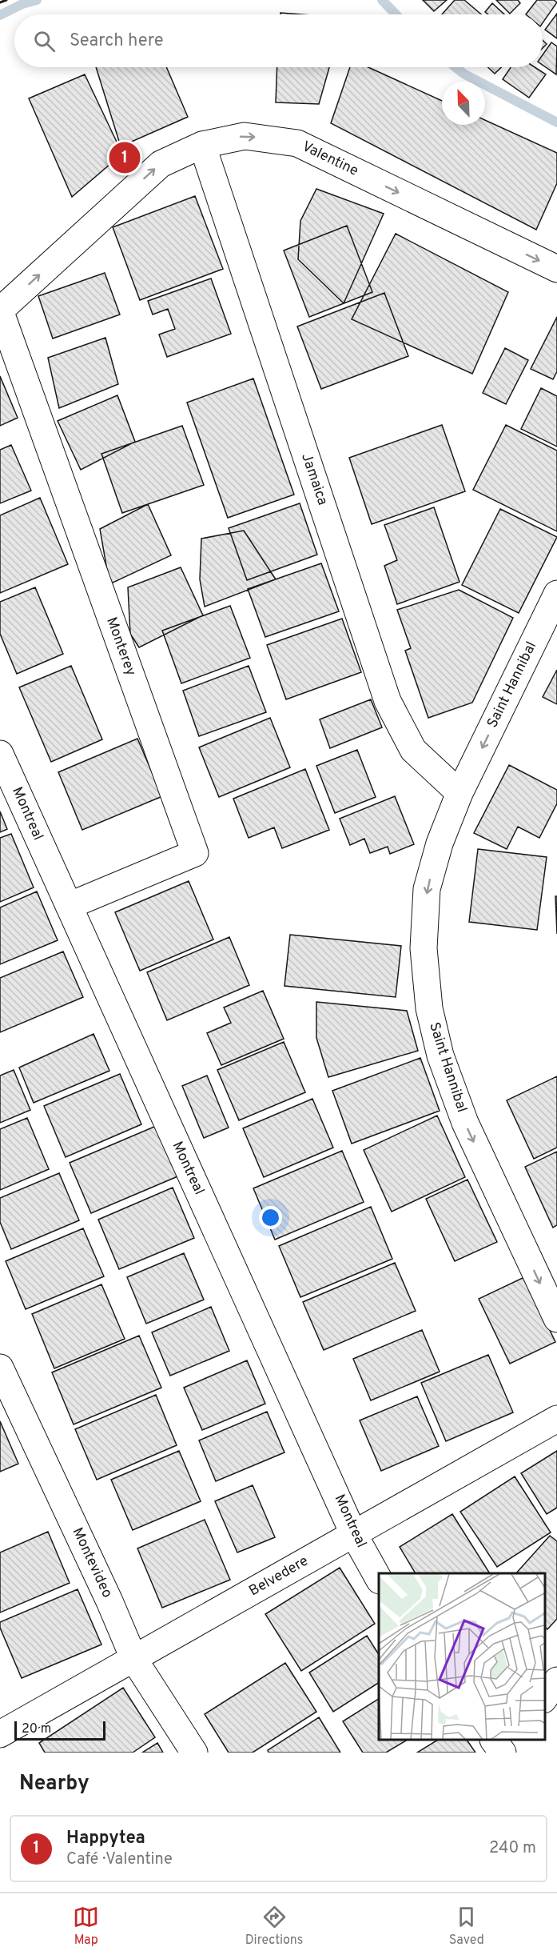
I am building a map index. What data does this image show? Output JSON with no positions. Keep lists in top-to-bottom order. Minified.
{"streets":{"street":["Valentine","Jamaica","Monterey","Saint Hannibal","Montreal","Montevideo","Belvedere"]},"crossings":[["Valentine","Jamaica"],["Valentine","Monterey"],["Jamaica","Saint Hannibal"],["Monterey","Montreal"],["Montreal","Belvedere"],["Montevideo","Belvedere"]],"one_way":["Valentine","Saint Hannibal"],"scale_bar":"20 m","north":"top left","page":{"search":"Search here","pins":"1","scale":"20 m","heading":"Nearby","list":[{"mark":"1","name":"Happytea","note":"Café · Valentine","value":"240 m"}],"nav":["Map","Directions","Saved"]}}
